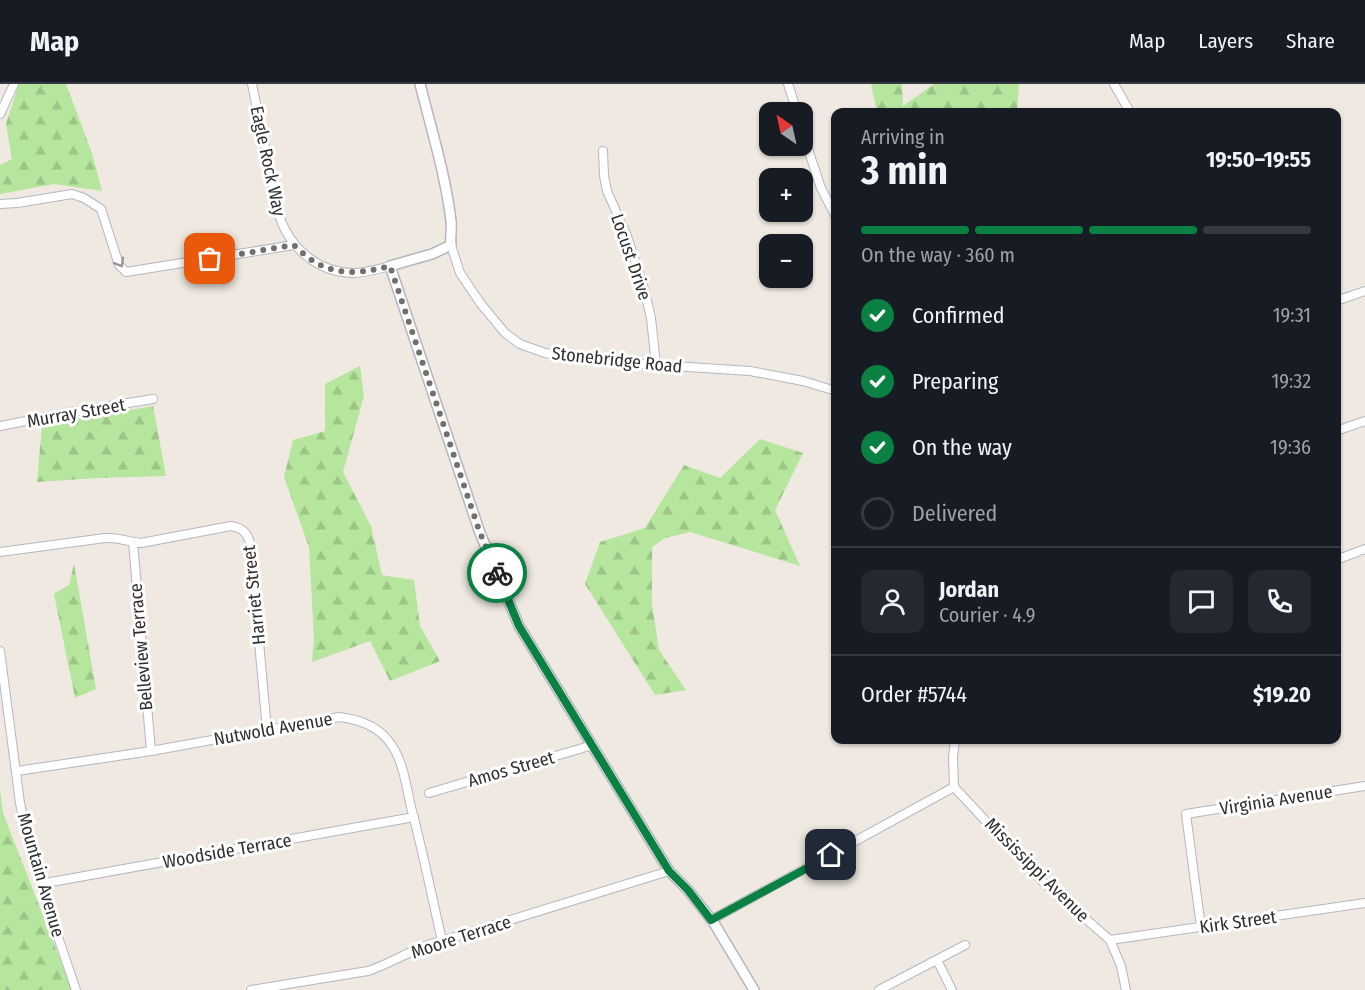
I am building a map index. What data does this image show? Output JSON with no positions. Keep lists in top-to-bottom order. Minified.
{"streets":{"street":["Eagle Rock Way","Locust Drive","Stonebridge Road","Murray Street","Harriet Street","Belleview Terrace","Nutwold Avenue","Amos Street","Virginia Avenue","Woodside Terrace","Mississippi Avenue","Mountain Avenue","Kirk Street","Moore Terrace"]},"crossings":[["Eagle Rock Way","Stonebridge Road"],["Locust Drive","Stonebridge Road"],["Harriet Street","Belleview Terrace"],["Harriet Street","Nutwold Avenue"],["Belleview Terrace","Nutwold Avenue"],["Nutwold Avenue","Woodside Terrace"],["Nutwold Avenue","Mountain Avenue"],["Nutwold Avenue","Moore Terrace"],["Virginia Avenue","Kirk Street"],["Woodside Terrace","Mountain Avenue"],["Mississippi Avenue","Kirk Street"]],"north":"top left","page":{"header":"Map","nav":["Map","Layers","Share"],"map_buttons":["+","−"],"heading":["3 min","Arriving in","19:50–19:55"],"panel":["Jordan","Courier · 4.9","Order #5744","$19.20"],"bar":"On the way · 360 m","list":[["Confirmed","19:31"],["Preparing","19:32"],["On the way","19:36"],"Delivered"]}}
